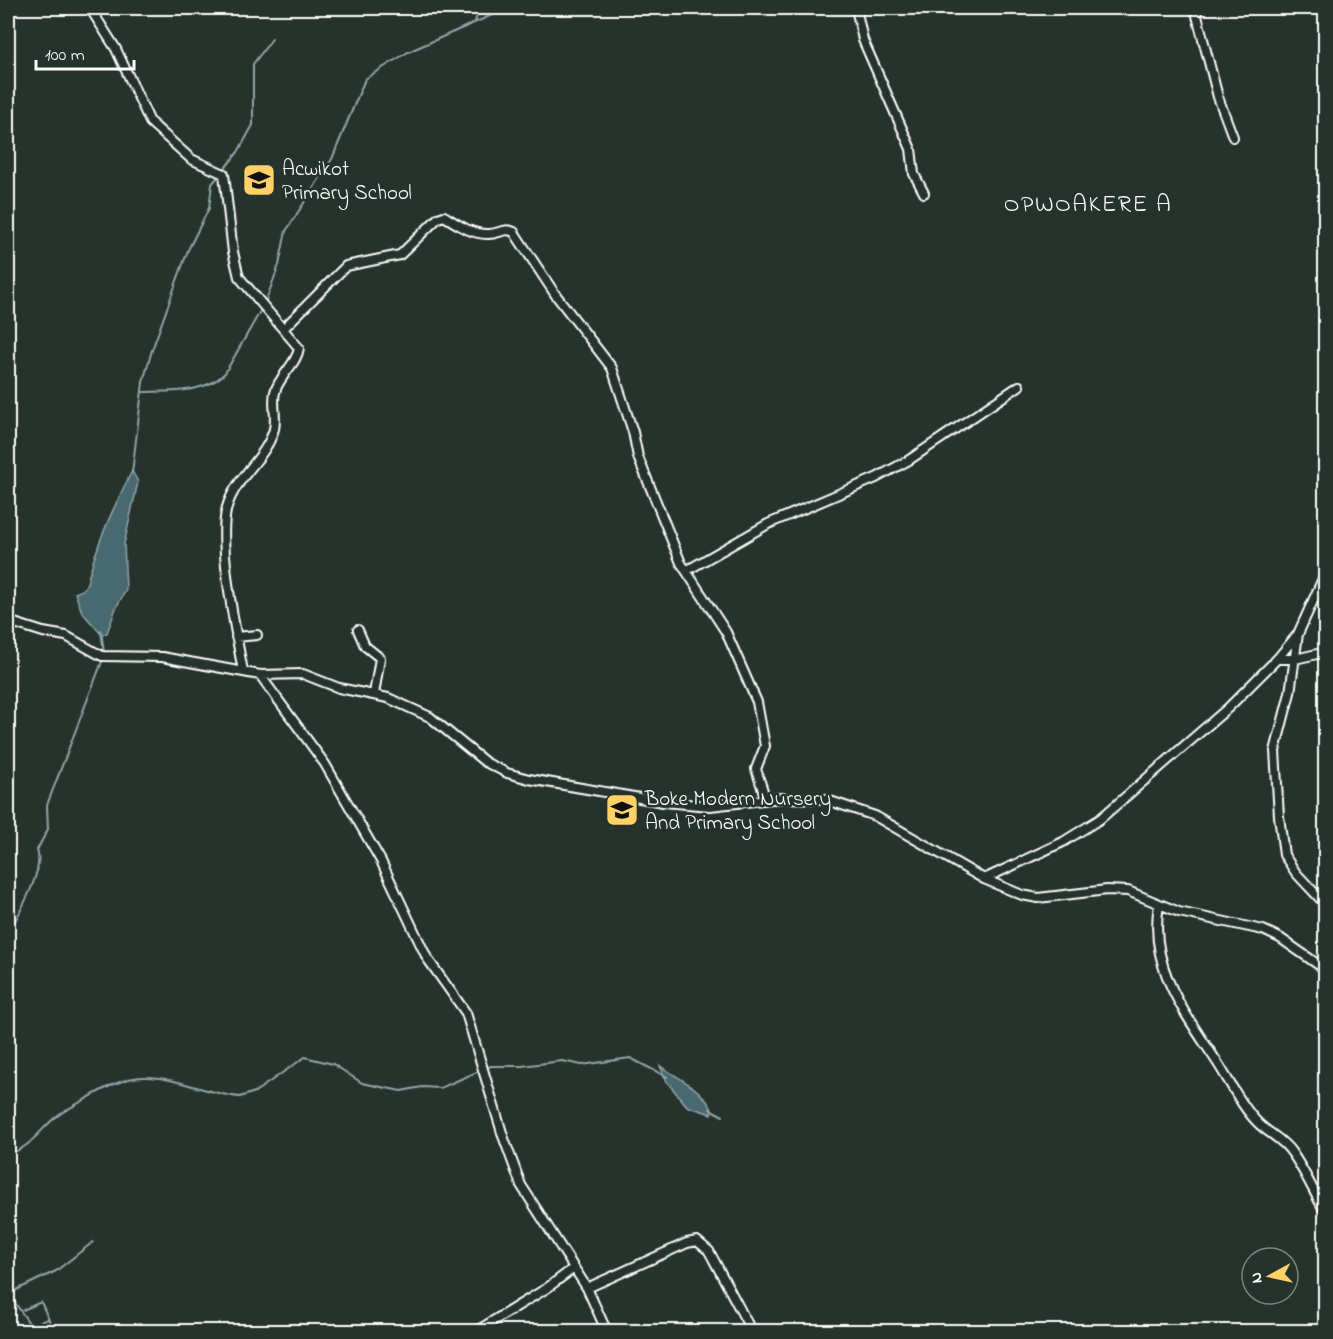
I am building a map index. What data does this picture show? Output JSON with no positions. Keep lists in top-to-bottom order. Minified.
{"districts":["OPWOAKERE A"],"places":{"school or university":["Acwikot Primary School","Boke Modern Nursery And Primary School"]},"scale_bar":"100 m","north":"left"}
